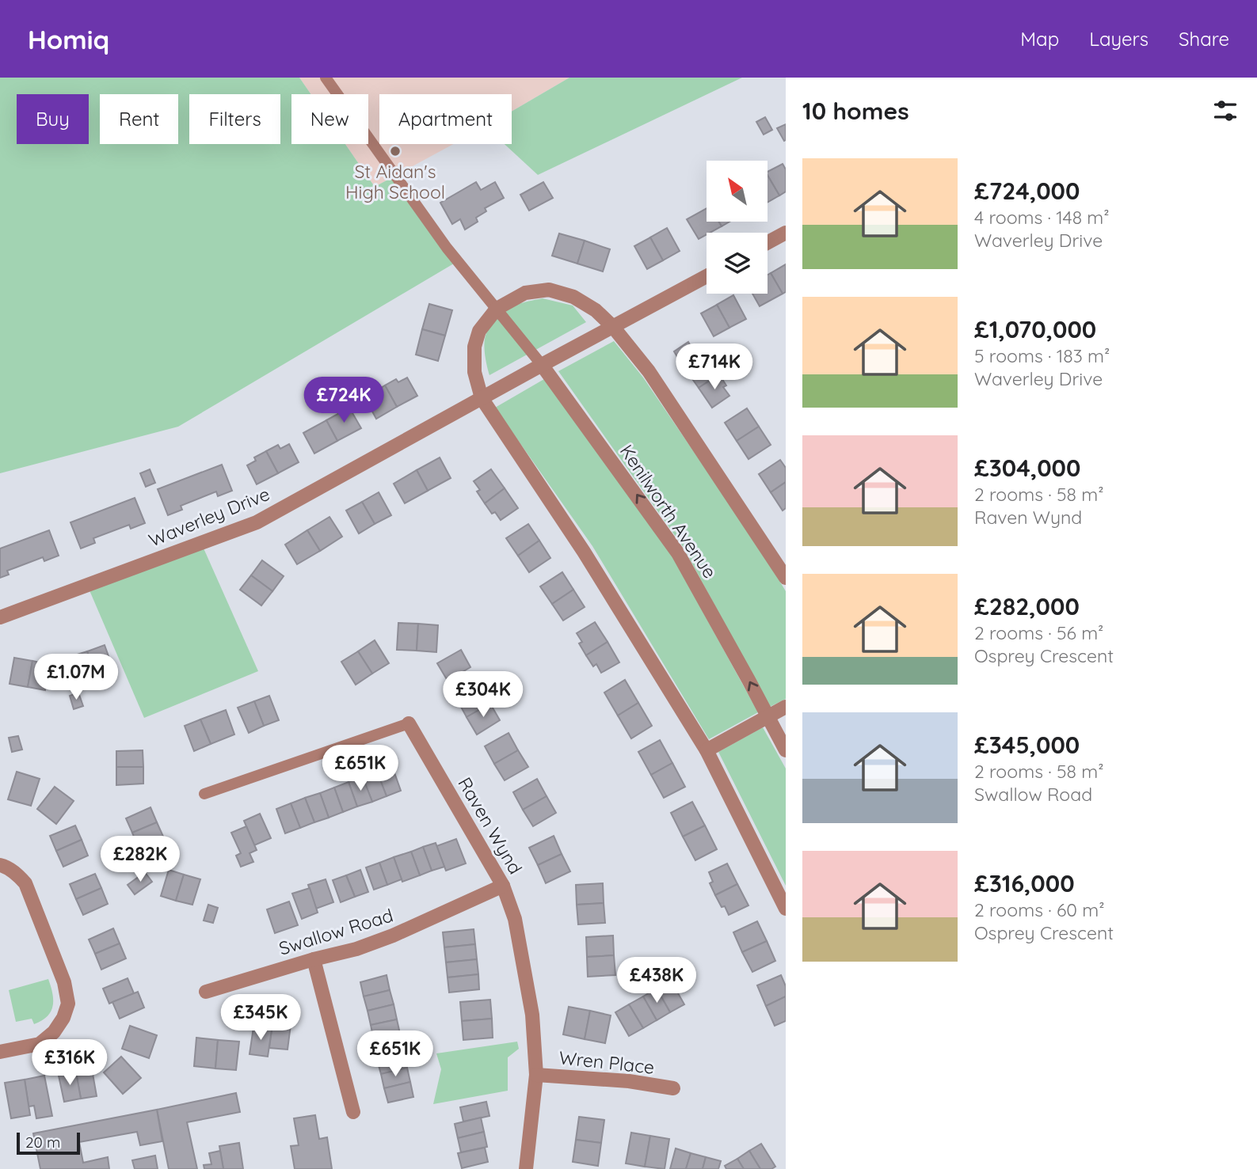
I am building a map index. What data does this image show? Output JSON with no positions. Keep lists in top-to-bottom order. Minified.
{"streets":{"street":["Kenilworth Avenue","Waverley Drive","Raven Wynd","Swallow Road","Wren Place"]},"crossings":[["Kenilworth Avenue","Waverley Drive"],["Raven Wynd","Swallow Road"],["Raven Wynd","Wren Place"]],"places":["St Aidan's High School"],"scale_bar":"20 m","north":"top left","page":{"header":"Homiq","nav":["Map","Layers","Share"],"heading":"10 homes","chip":["Buy","Rent","Filters","New","Apartment"],"list":[{"name":"£724,000","note":"4 rooms · 148 m² · Waverley Drive"},{"name":"£1,070,000","note":"5 rooms · 183 m² · Waverley Drive"},{"name":"£304,000","note":"2 rooms · 58 m² · Raven Wynd"},{"name":"£282,000","note":"2 rooms · 56 m² · Osprey Crescent"},{"name":"£345,000","note":"2 rooms · 58 m² · Swallow Road"},{"name":"£316,000","note":"2 rooms · 60 m² · Osprey Crescent"}],"price":["£714K","£724K","£1.07M","£304K","£651K","£282K","£438K","£345K","£651K","£316K"],"scale":"20 m"}}
